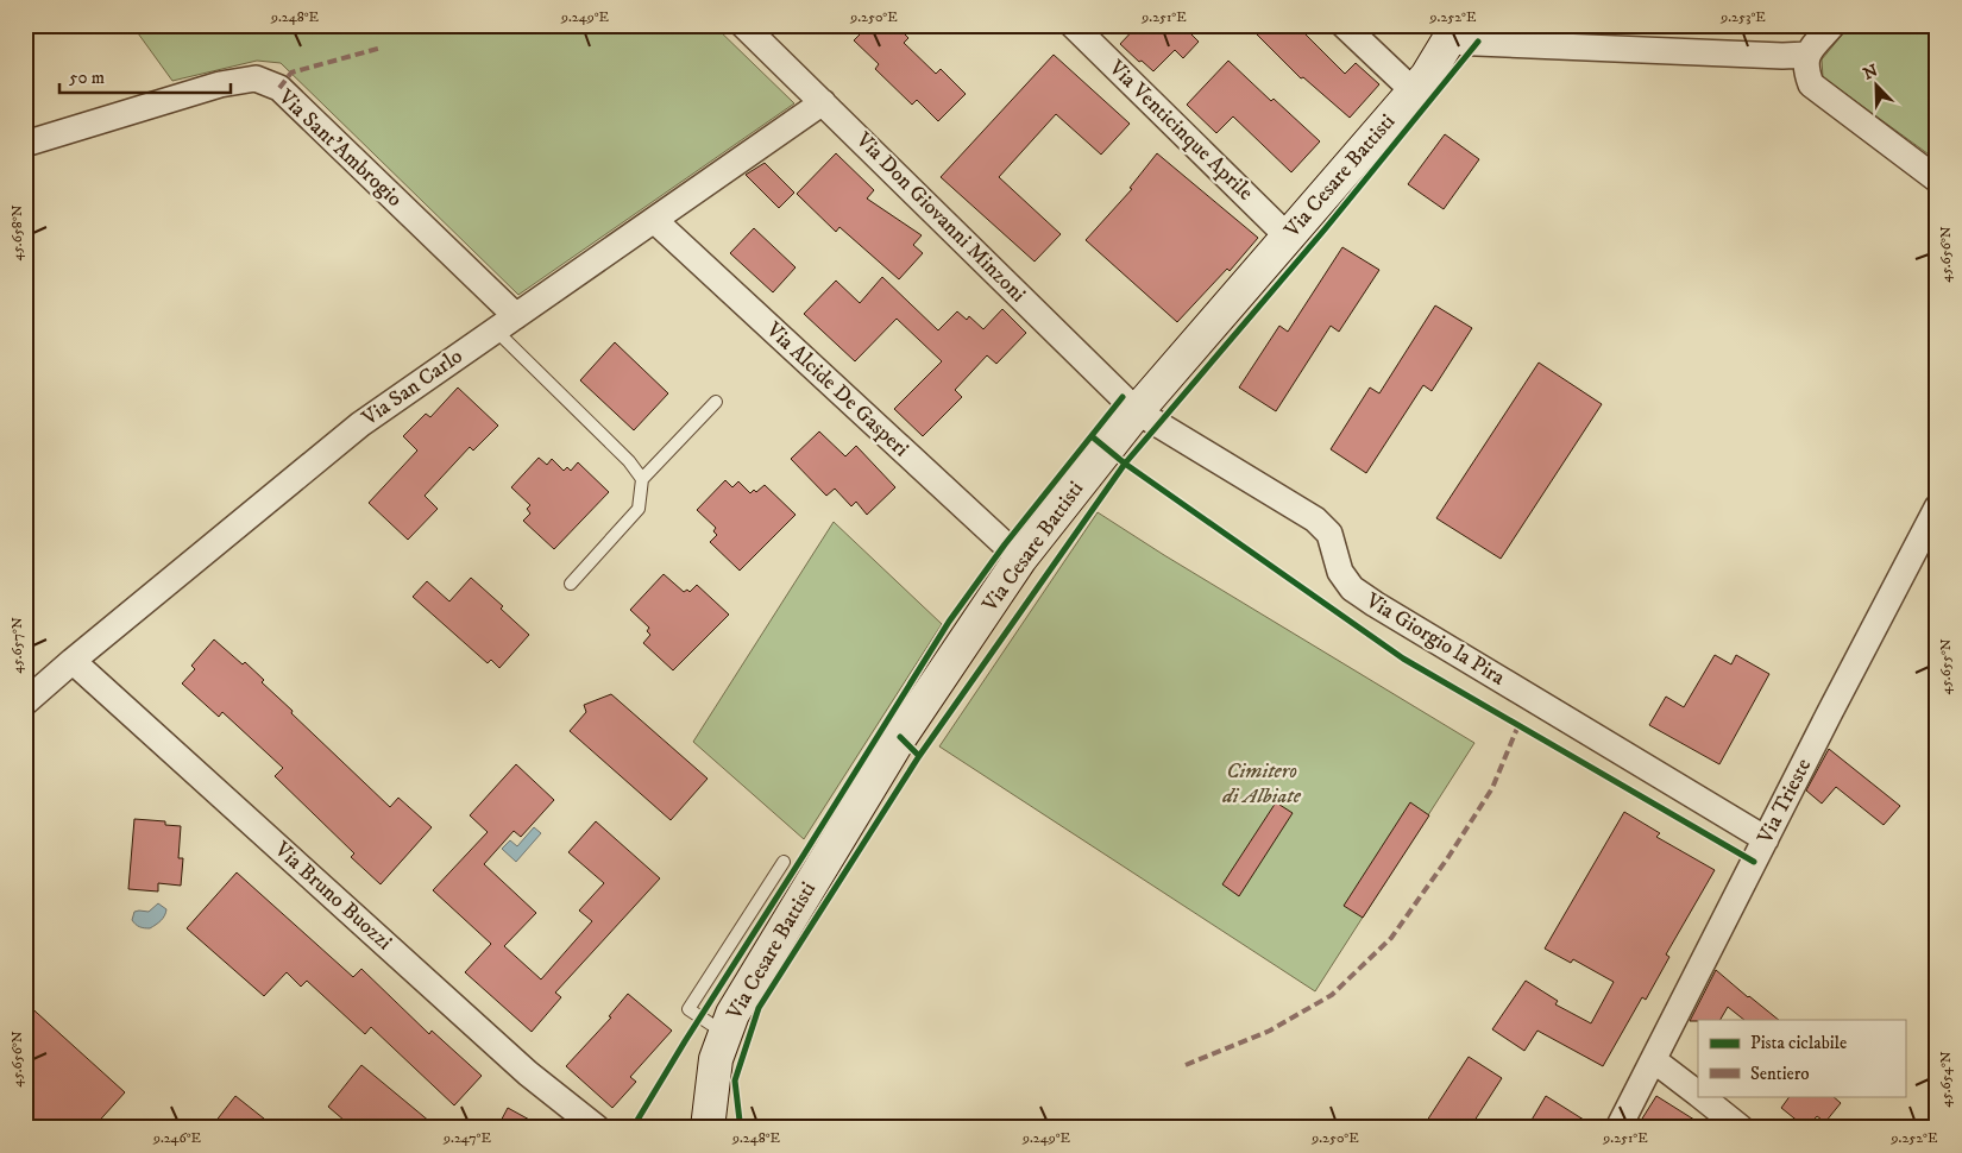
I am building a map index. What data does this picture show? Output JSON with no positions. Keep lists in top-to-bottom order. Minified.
{"streets":{"street":["Via Venticinque Aprile","Via Sant'Ambrogio","Via Cesare Battisti","Via Don Giovanni Minzoni","Via San Carlo","Via Alcide De Gasperi","Via Giorgio la Pira","Via Trieste","Via Bruno Buozzi"]},"crossings":[["Via Venticinque Aprile","Via Cesare Battisti"],["Via Sant'Ambrogio","Via San Carlo"],["Via Cesare Battisti","Via Don Giovanni Minzoni"],["Via Cesare Battisti","Via Alcide De Gasperi"],["Via Cesare Battisti","Via Giorgio la Pira"],["Via Don Giovanni Minzoni","Via San Carlo"],["Via Don Giovanni Minzoni","Via Giorgio la Pira"],["Via San Carlo","Via Alcide De Gasperi"],["Via San Carlo","Via Bruno Buozzi"],["Via Giorgio la Pira","Via Trieste"]],"parks":["Cimitero di Albiate"],"legend":["Pista ciclabile","Sentiero"],"scale_bar":"50 m","north":"top left","coordinates":["9.248°E","9.249°E","9.250°E","9.251°E","9.252°E","9.253°E","45.658°N","45.656°N","45.657°N","45.655°N","45.654°N","9.246°E","9.247°E"]}
